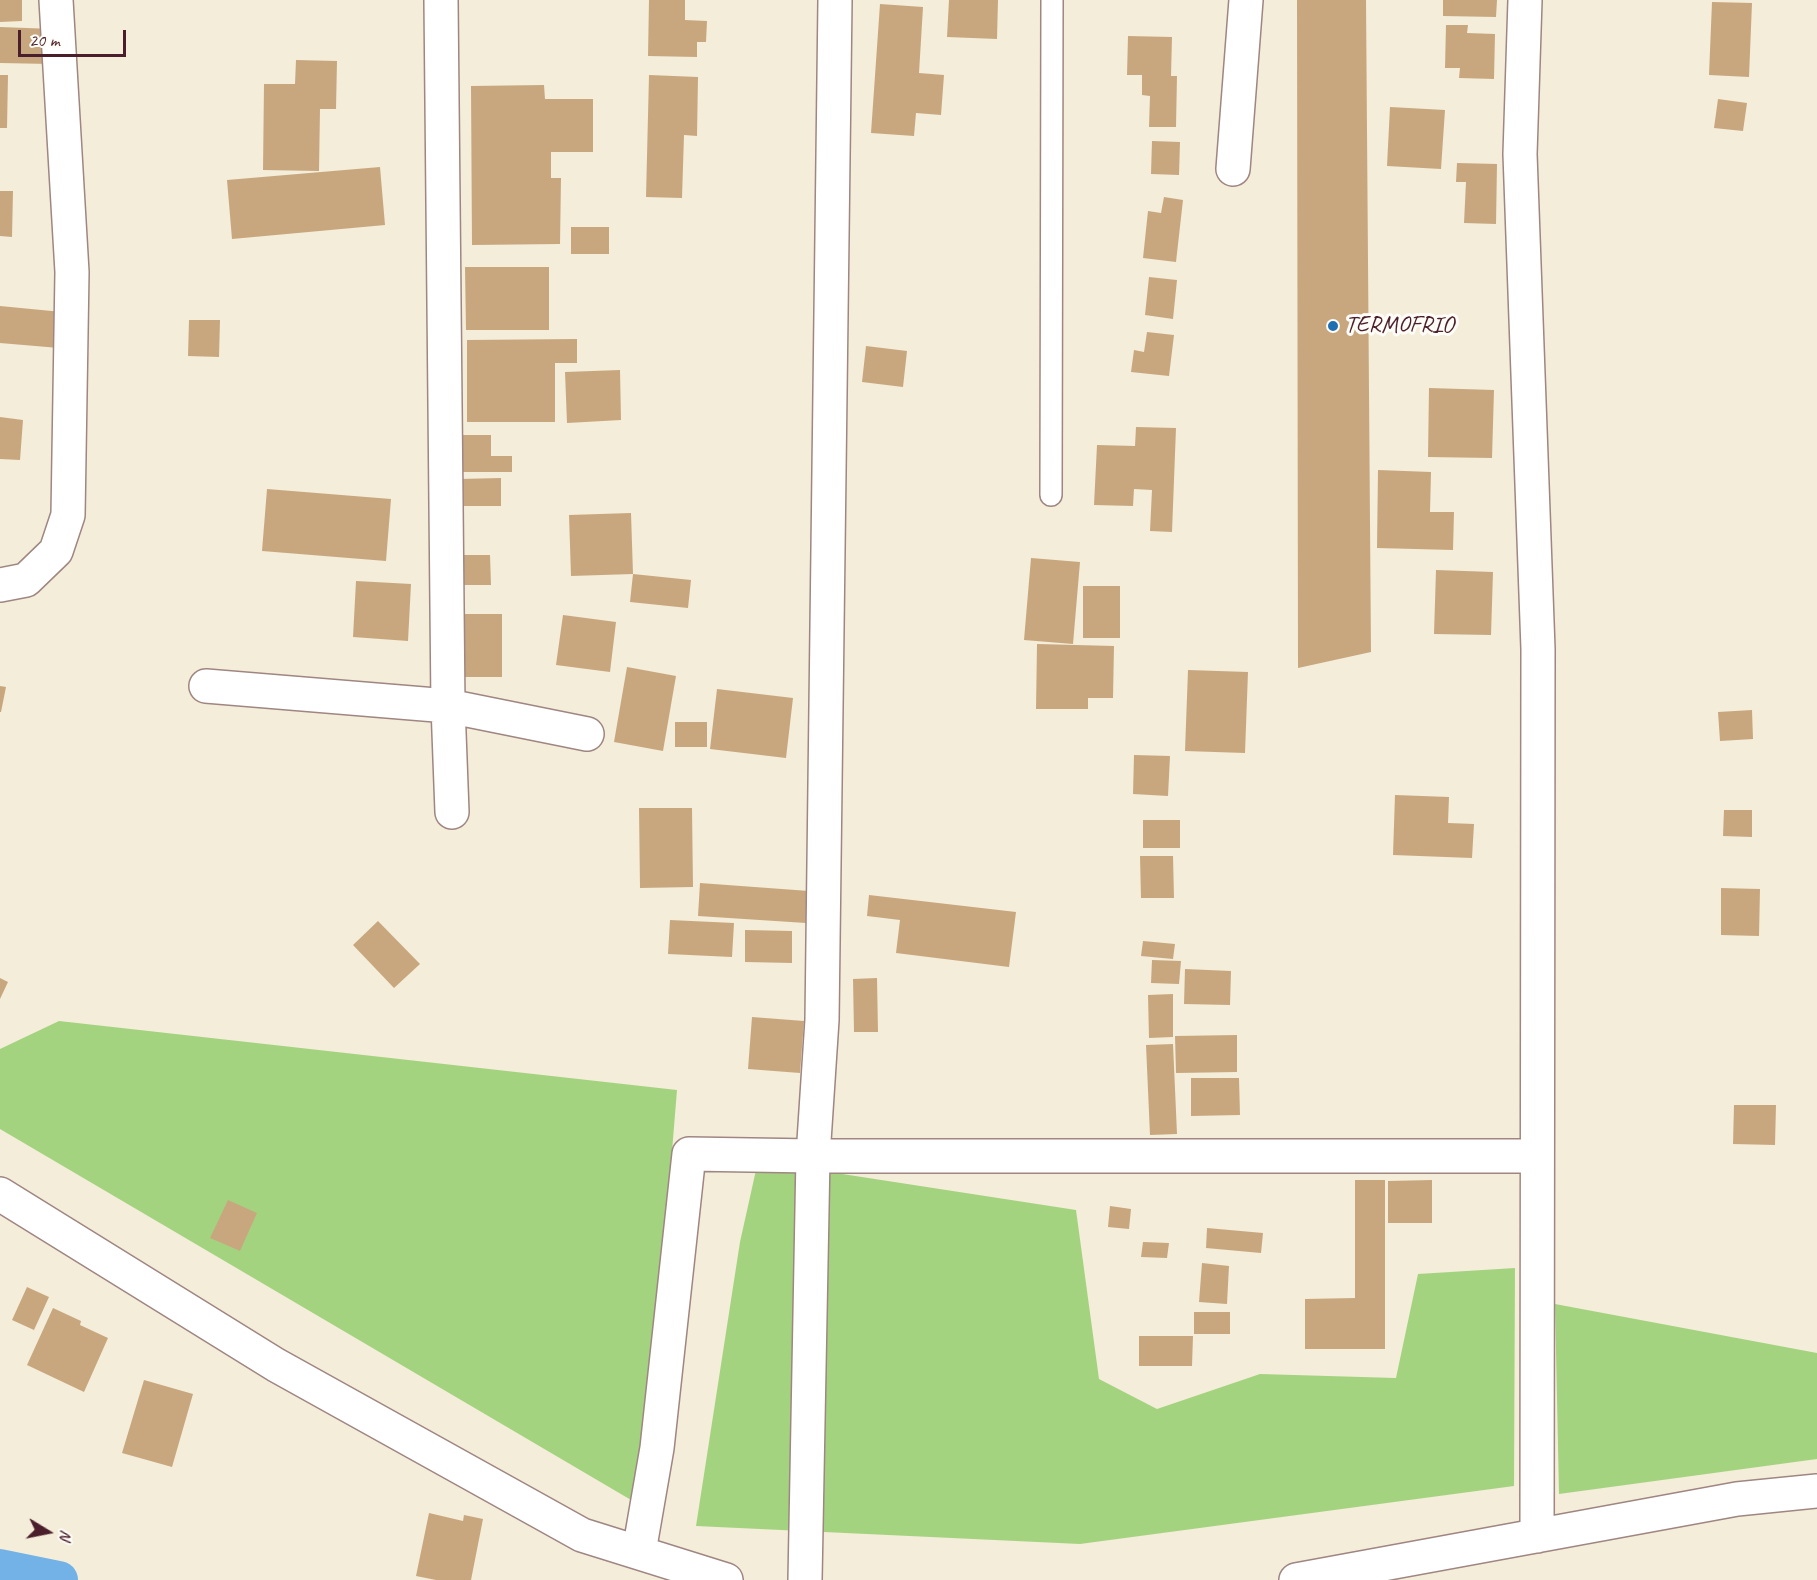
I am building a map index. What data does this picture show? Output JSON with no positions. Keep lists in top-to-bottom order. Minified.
{"places":["TERMOFRIO"],"scale_bar":"20 m","north":"right"}
